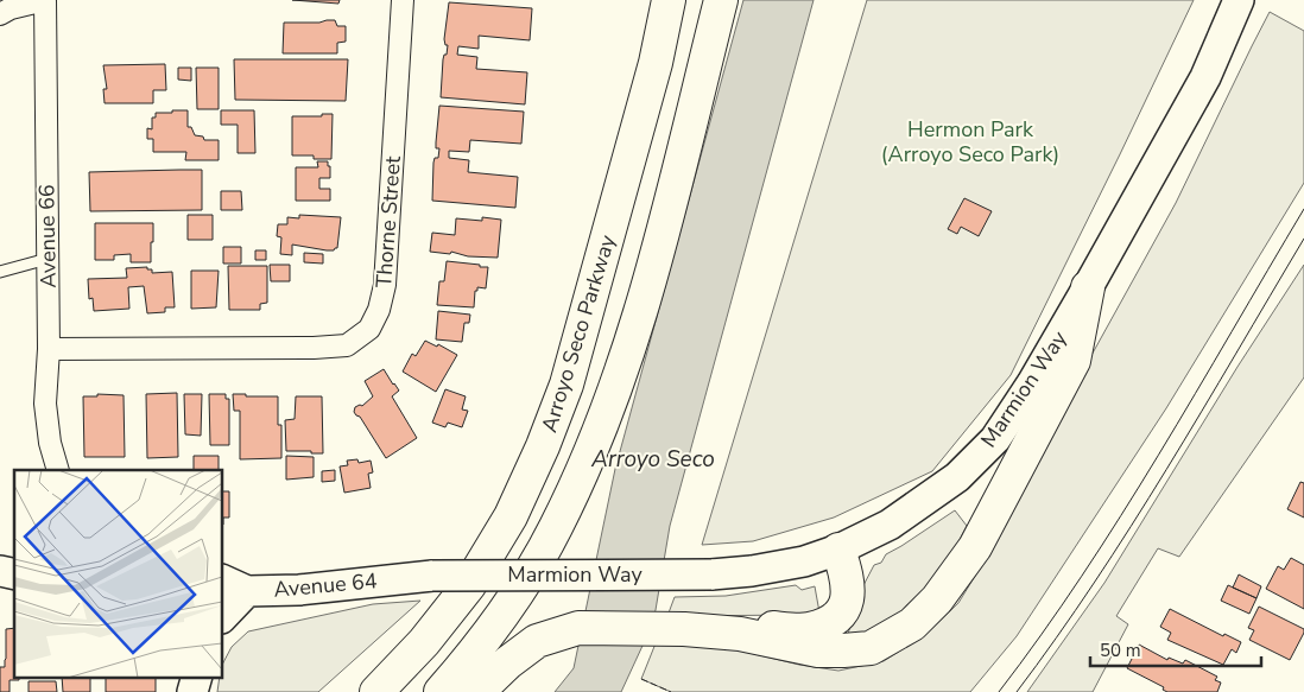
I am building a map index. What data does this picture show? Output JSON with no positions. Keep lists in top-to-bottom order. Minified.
{"streets":{"highway":["Arroyo Seco Parkway"],"street":["Thorne Street","Avenue 66","Marmion Way","Avenue 64"]},"crossings":[["Thorne Street","Avenue 66"],["Marmion Way","Avenue 64"]],"water":["Arroyo Seco"],"parks":["Hermon Park (Arroyo Seco Park)"],"scale_bar":"50 m"}
